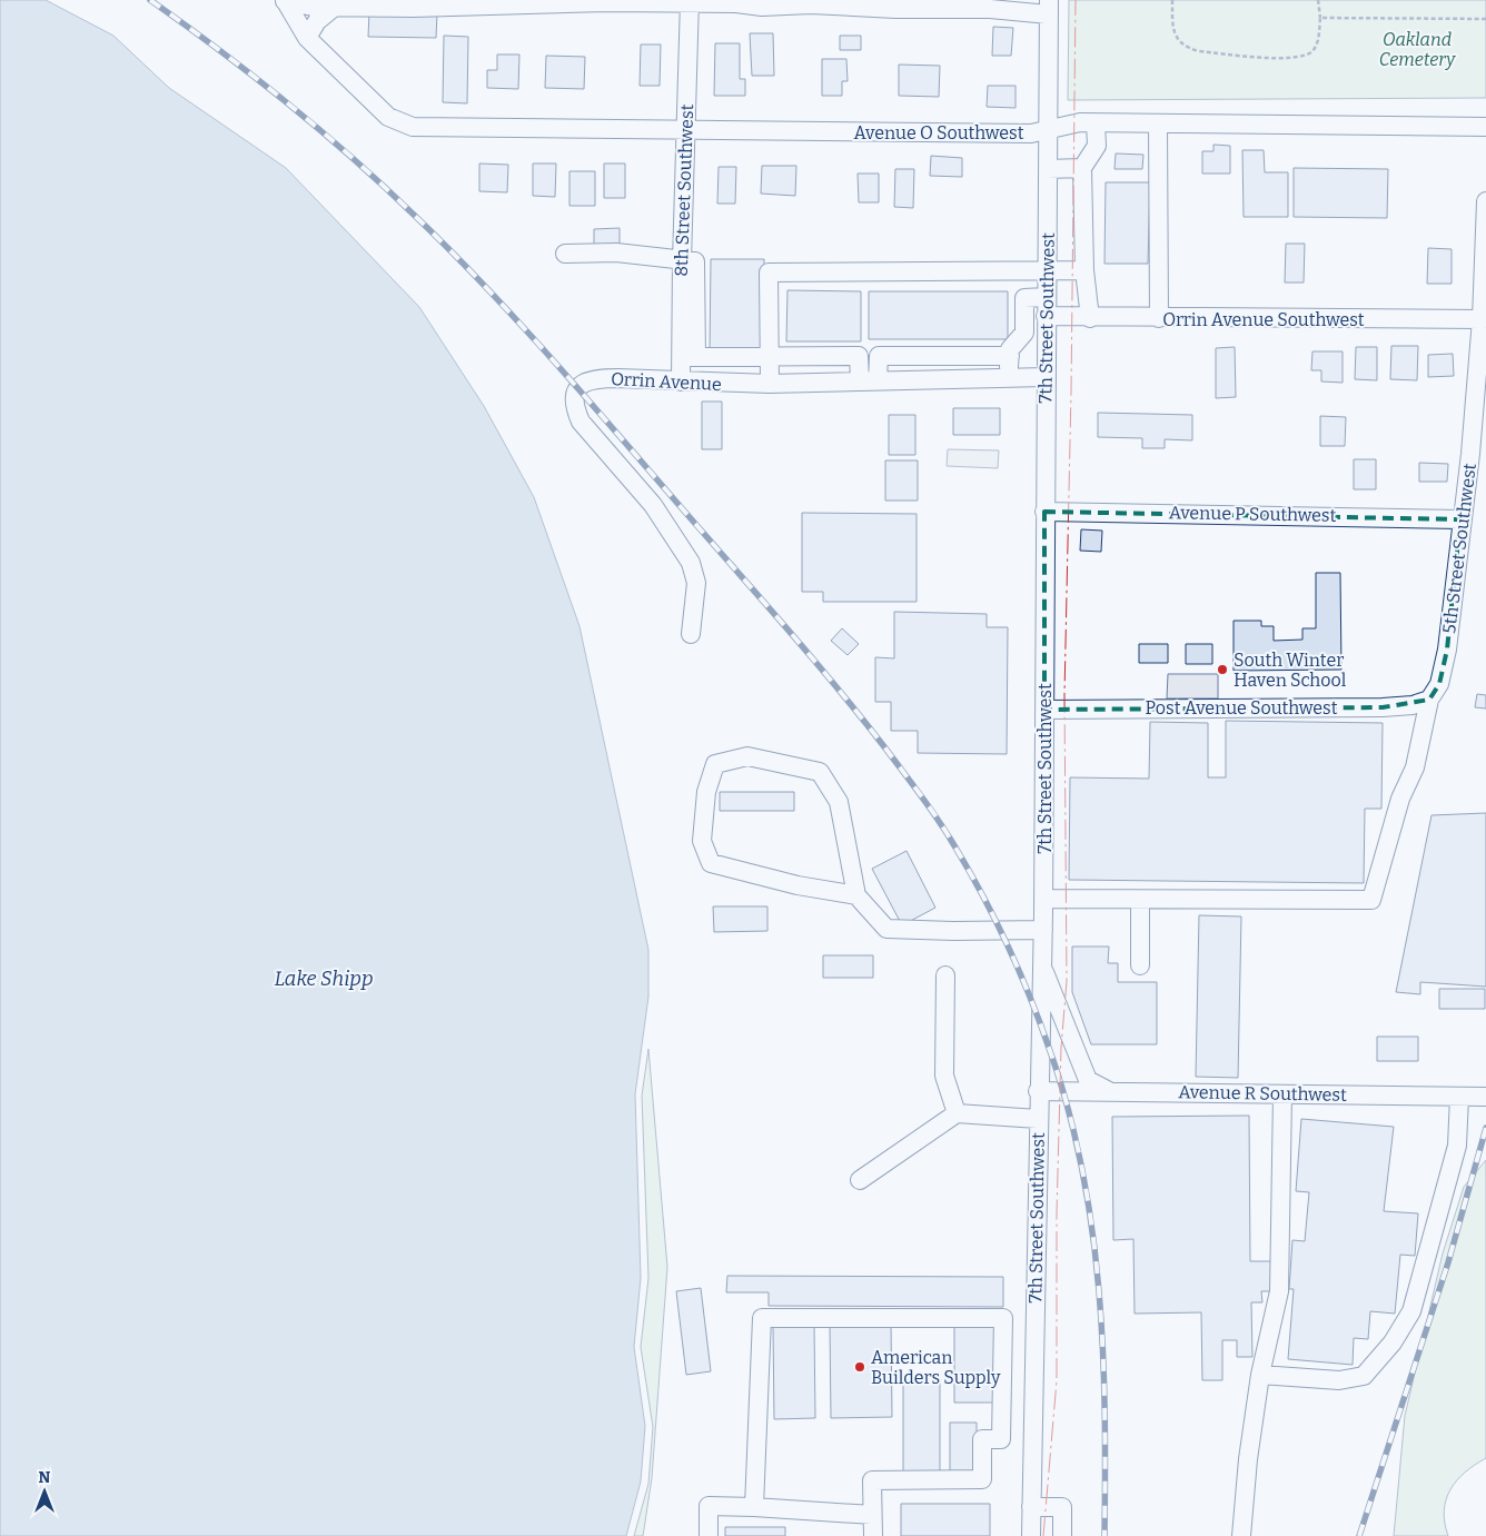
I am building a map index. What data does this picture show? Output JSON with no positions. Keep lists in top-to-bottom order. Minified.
{"streets":{"street":["Avenue O Southwest","8th Street Southwest","7th Street Southwest","Orrin Avenue Southwest","Orrin Avenue","Avenue P Southwest","5th Street Southwest","Post Avenue Southwest","Avenue R Southwest"]},"crossings":[["Avenue O Southwest","8th Street Southwest"],["Avenue O Southwest","7th Street Southwest"],["8th Street Southwest","Orrin Avenue"],["7th Street Southwest","Orrin Avenue Southwest"],["7th Street Southwest","Orrin Avenue"],["7th Street Southwest","Avenue P Southwest"],["7th Street Southwest","Post Avenue Southwest"],["7th Street Southwest","Avenue R Southwest"],["Orrin Avenue Southwest","5th Street Southwest"],["Avenue P Southwest","5th Street Southwest"],["5th Street Southwest","Post Avenue Southwest"]],"water":["Lake Shipp"],"parks":["Oakland Cemetery"],"places":["South Winter Haven School","American Builders Supply"],"north":"top"}
